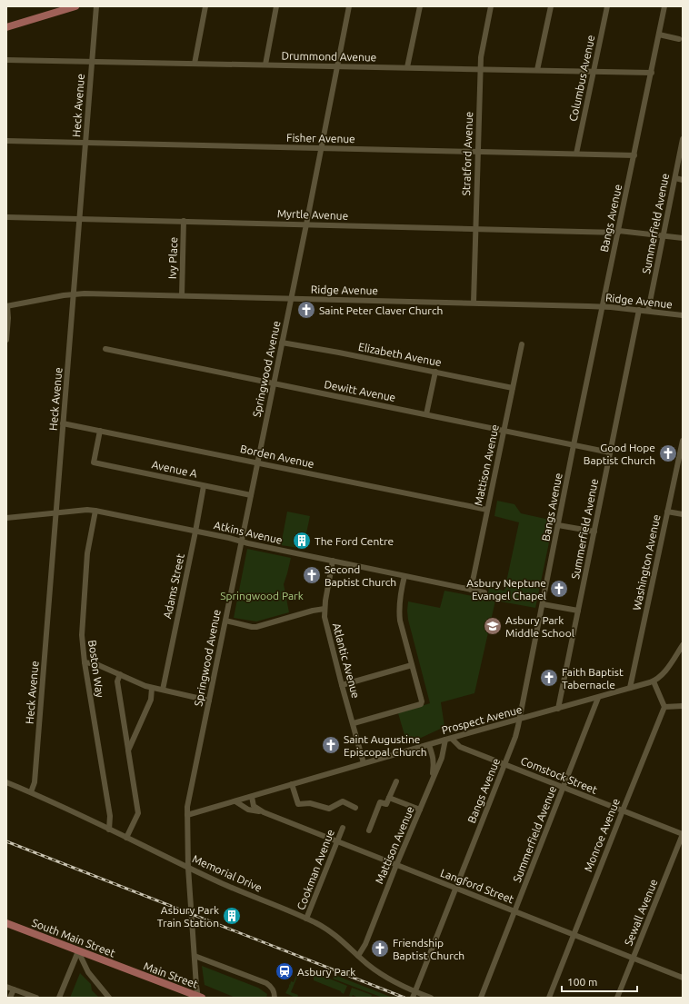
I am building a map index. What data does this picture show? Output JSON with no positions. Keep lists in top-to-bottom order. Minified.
{"streets":{"main road":["South Main Street","Main Street"],"street":["Drummond Avenue","Columbus Avenue","Heck Avenue","Fisher Avenue","Stratford Avenue","Myrtle Avenue","Bangs Avenue","Summerfield Avenue","Ivy Place","Ridge Avenue","Elizabeth Avenue","Springwood Avenue","Dewitt Avenue","Borden Avenue","Mattison Avenue","Avenue A","Atkins Avenue","Washington Avenue","Adams Street","Atlantic Avenue","Boston Way","Prospect Avenue","Comstock Street","Monroe Avenue","Cookman Avenue","Memorial Drive","Langford Street","Sewall Avenue"]},"crossings":[["Drummond Avenue","Columbus Avenue"],["Drummond Avenue","Heck Avenue"],["Drummond Avenue","Stratford Avenue"],["Drummond Avenue","Bangs Avenue"],["Drummond Avenue","Springwood Avenue"],["Columbus Avenue","Fisher Avenue"],["Heck Avenue","Fisher Avenue"],["Heck Avenue","Myrtle Avenue"],["Heck Avenue","Ridge Avenue"],["Heck Avenue","Borden Avenue"],["Heck Avenue","Atkins Avenue"],["Heck Avenue","Memorial Drive"],["Fisher Avenue","Stratford Avenue"],["Fisher Avenue","Bangs Avenue"],["Fisher Avenue","Springwood Avenue"],["Stratford Avenue","Myrtle Avenue"],["Stratford Avenue","Ridge Avenue"],["Myrtle Avenue","Bangs Avenue"],["Myrtle Avenue","Summerfield Avenue"],["Myrtle Avenue","Ivy Place"],["Myrtle Avenue","Springwood Avenue"],["Bangs Avenue","Ridge Avenue"],["Bangs Avenue","Dewitt Avenue"],["Bangs Avenue","Prospect Avenue"],["Bangs Avenue","Comstock Street"],["Bangs Avenue","Memorial Drive"],["Bangs Avenue","Langford Street"],["Summerfield Avenue","Ridge Avenue"],["Summerfield Avenue","Dewitt Avenue"],["Summerfield Avenue","Prospect Avenue"],["Summerfield Avenue","Comstock Street"],["Summerfield Avenue","Langford Street"],["Ivy Place","Ridge Avenue"],["Ridge Avenue","Springwood Avenue"],["Elizabeth Avenue","Springwood Avenue"],["Elizabeth Avenue","Mattison Avenue"],["Springwood Avenue","Dewitt Avenue"],["Springwood Avenue","Borden Avenue"],["Springwood Avenue","Avenue A"],["Springwood Avenue","Atkins Avenue"],["Springwood Avenue","Prospect Avenue"],["Springwood Avenue","Memorial Drive"],["Springwood Avenue","Main Street"],["Dewitt Avenue","Mattison Avenue"],["Borden Avenue","Mattison Avenue"],["Borden Avenue","Avenue A"],["Mattison Avenue","Atkins Avenue"],["Mattison Avenue","Prospect Avenue"],["Mattison Avenue","Comstock Street"],["Mattison Avenue","Memorial Drive"],["Mattison Avenue","Langford Street"],["Avenue A","Adams Street"],["Atkins Avenue","Adams Street"],["Atkins Avenue","Atlantic Avenue"],["Atkins Avenue","Boston Way"],["Washington Avenue","Prospect Avenue"],["Atlantic Avenue","Prospect Avenue"],["Boston Way","Memorial Drive"],["Prospect Avenue","Comstock Street"],["Prospect Avenue","Langford Street"],["Comstock Street","Monroe Avenue"],["Comstock Street","Sewall Avenue"],["Monroe Avenue","Langford Street"],["Cookman Avenue","Memorial Drive"],["Cookman Avenue","Langford Street"],["Langford Street","Sewall Avenue"],["South Main Street","Main Street"]],"parks":["Springwood Park"],"places":{"church":["Saint Peter Claver Church","Good Hope Baptist Church","Second Baptist Church","Asbury Neptune Evangel Chapel","Faith Baptist Tabernacle","Saint Augustine Episcopal Church","Friendship Baptist Church"],"building":["The Ford Centre","Asbury Park Train Station"],"school or university":["Asbury Park Middle School"],"station":["Asbury Park"]},"scale_bar":"100 m"}
